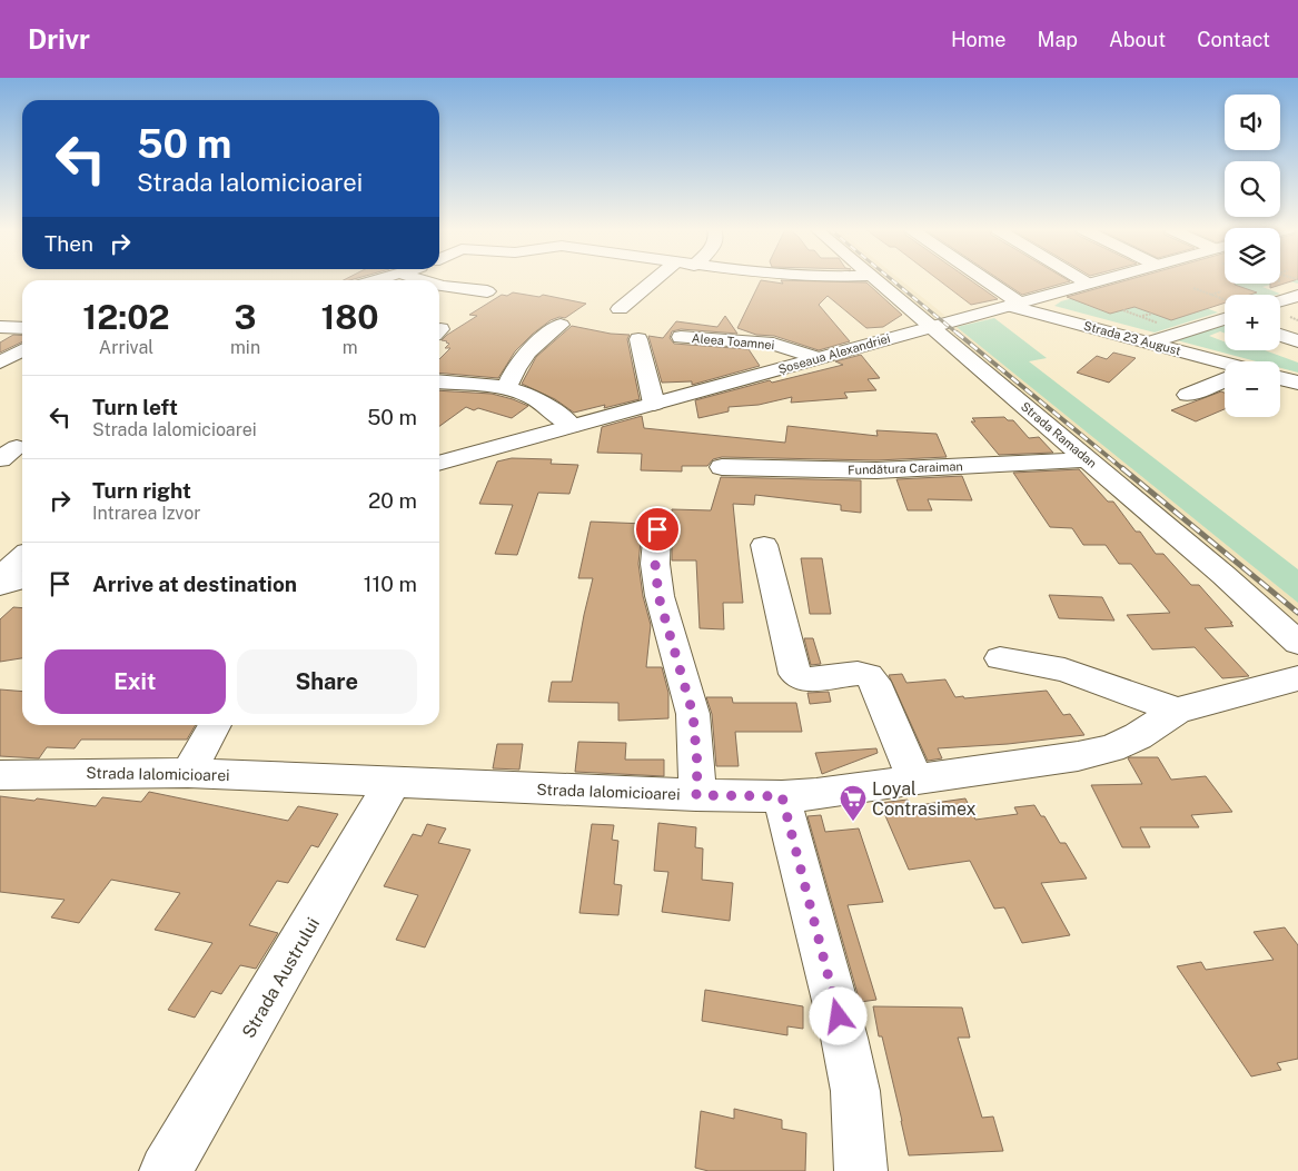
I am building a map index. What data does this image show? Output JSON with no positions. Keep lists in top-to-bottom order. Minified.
{"streets":{"street":["Strada 23 August","Aleea Toamnei","Șoseaua Alexandriei","Strada Ramadan","Fundătura Caraiman","Strada Ialomicioarei","Strada Austrului"]},"crossings":[["Strada 23 August","Șoseaua Alexandriei"],["Aleea Toamnei","Șoseaua Alexandriei"],["Șoseaua Alexandriei","Strada Ramadan"],["Strada Ramadan","Fundătura Caraiman"],["Strada Ialomicioarei","Strada Austrului"]],"places":{"supermarket":["Loyal Contrasimex"]},"page":{"header":"Drivr","nav":["Home","Map","About","Contact"],"map_buttons":["+","−"],"turn":["50 m","Strada Ialomicioarei"],"then":"Then","eta":["12:02","Arrival","3","min","180","m"],"list":[{"name":"Turn left","note":"Strada Ialomicioarei","value":"50 m"},{"name":"Turn right","note":"Intrarea Izvor","value":"20 m"},{"name":"Arrive at destination","value":"110 m"}],"buttons":["Exit","Share"]}}
